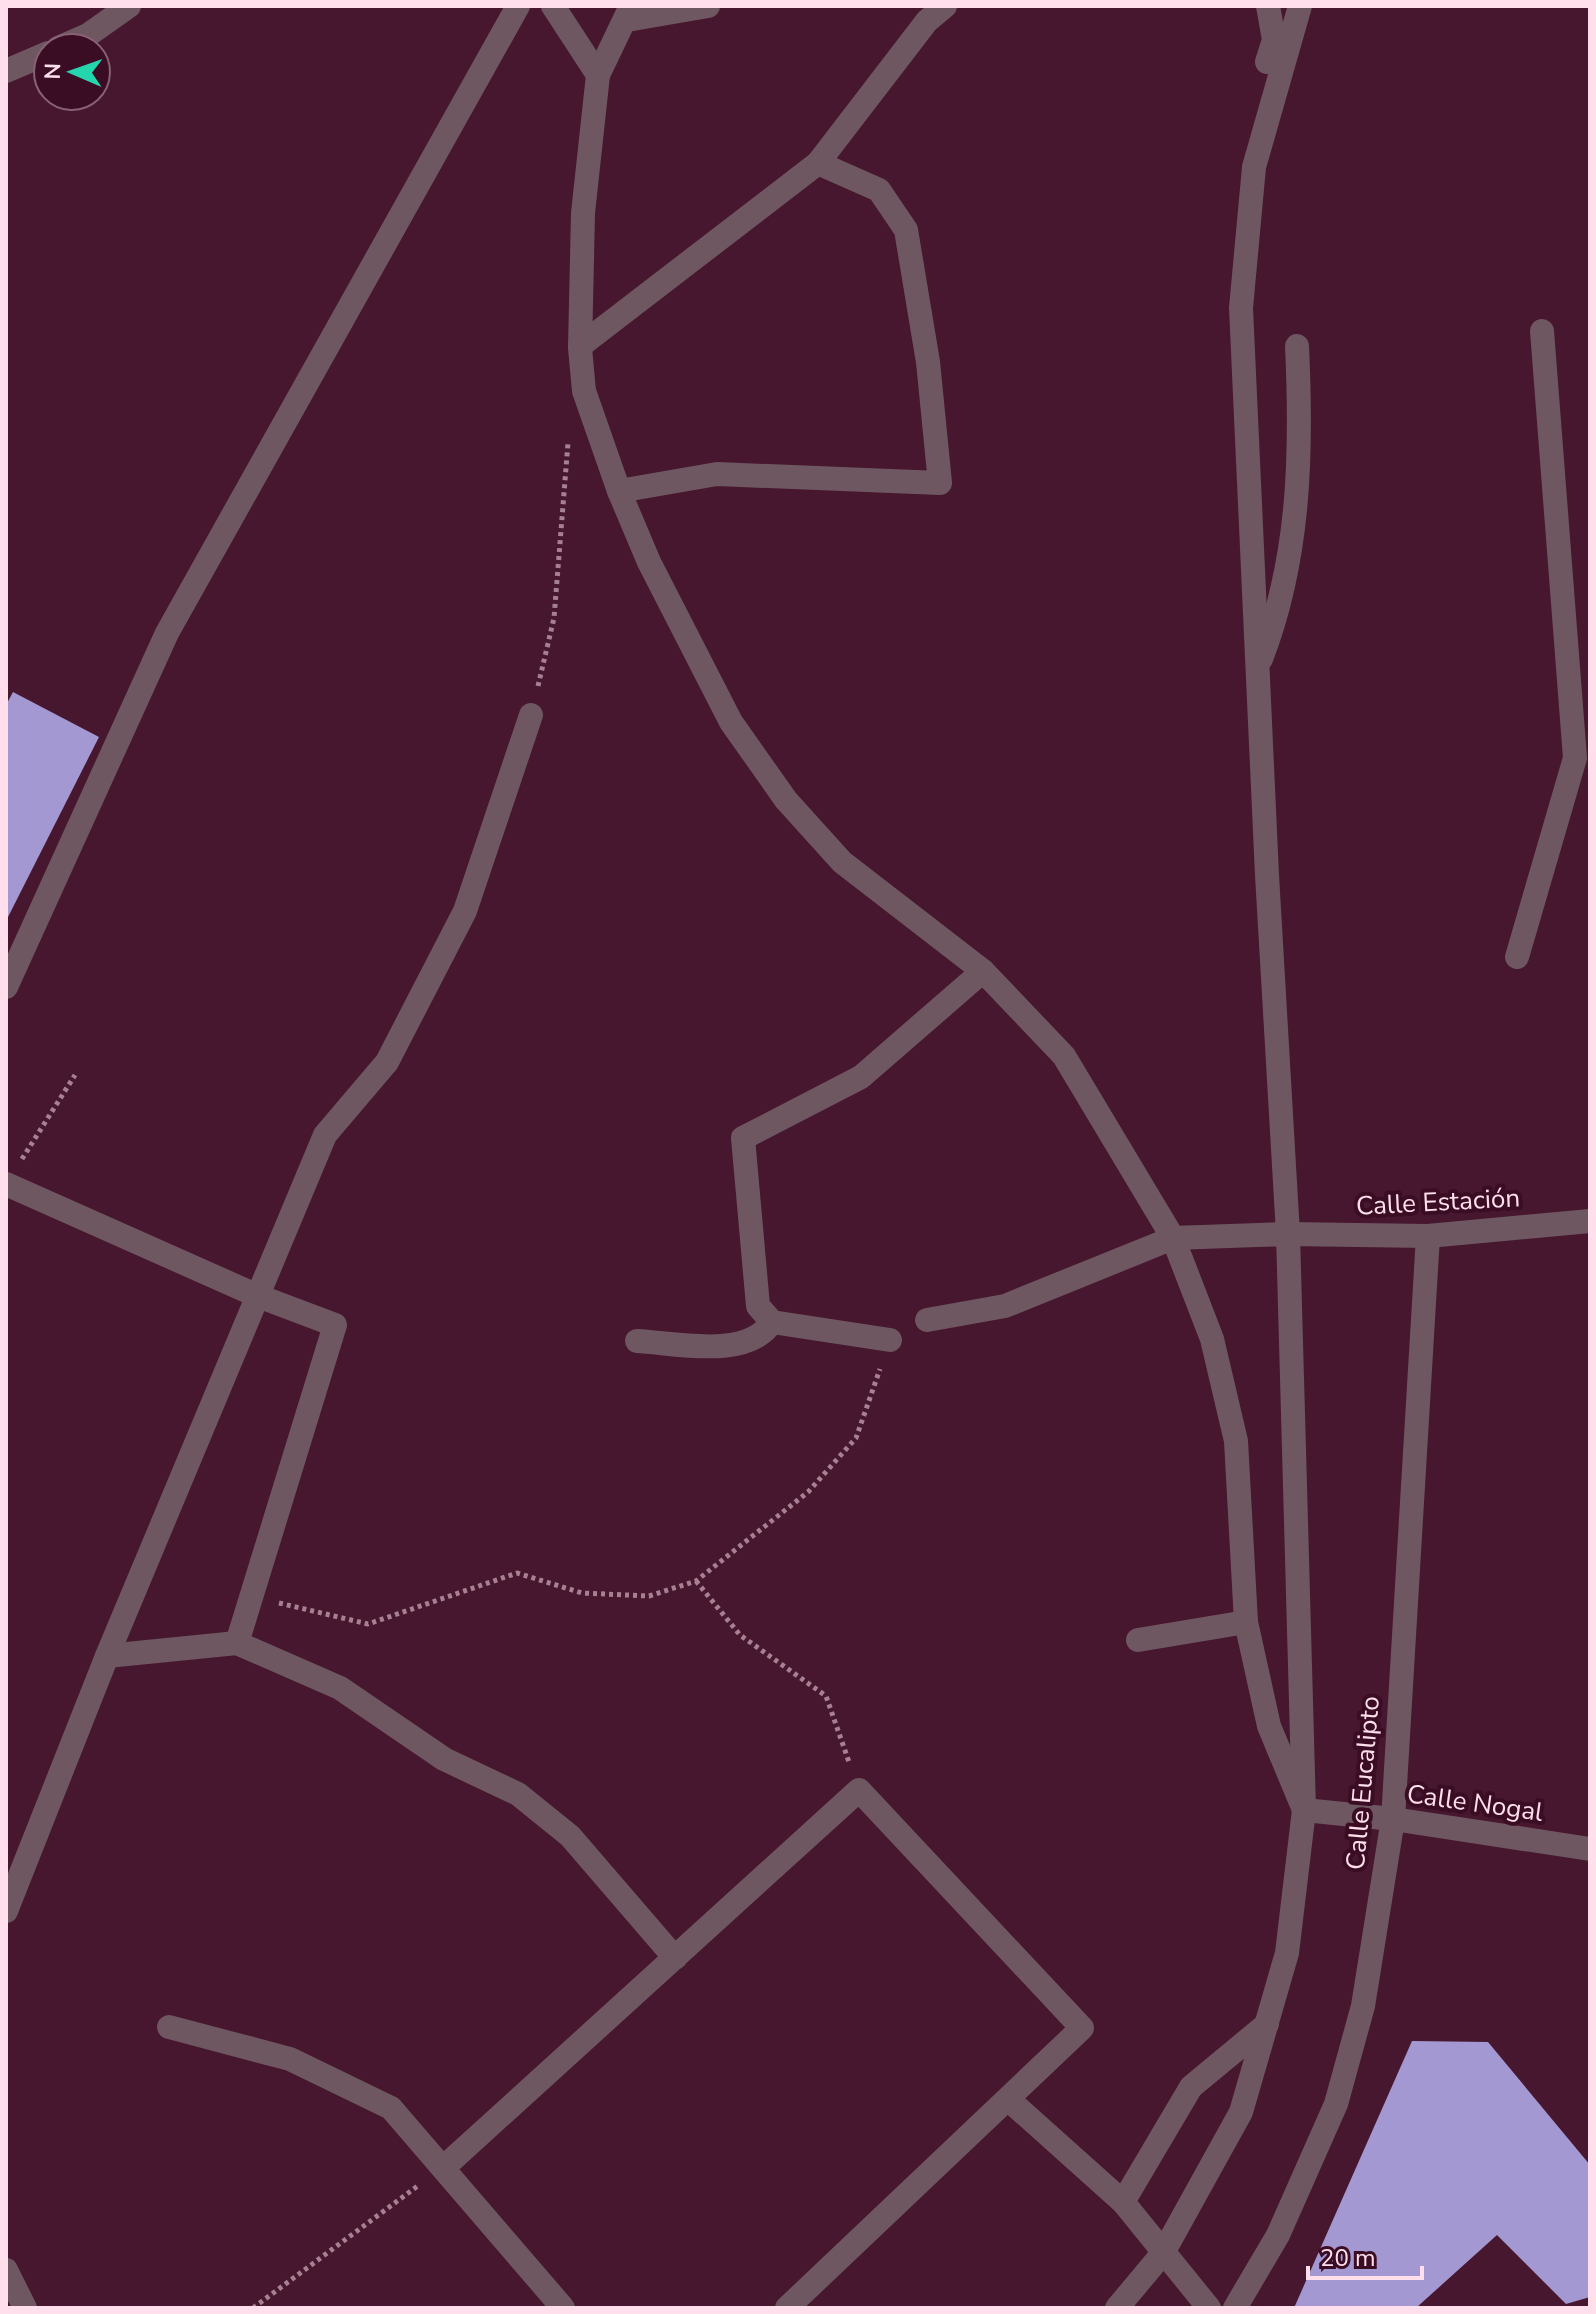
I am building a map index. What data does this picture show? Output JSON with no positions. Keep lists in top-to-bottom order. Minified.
{"streets":{"street":["Calle Estación","Calle Eucalipto","Calle Nogal"]},"crossings":[["Calle Estación","Calle Eucalipto"],["Calle Eucalipto","Calle Nogal"]],"scale_bar":"20 m","north":"left"}
